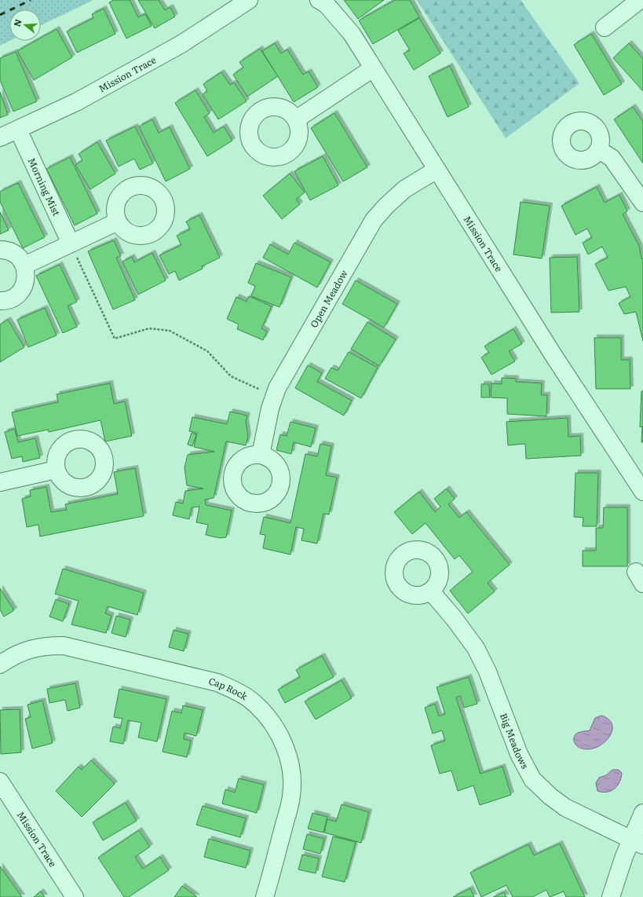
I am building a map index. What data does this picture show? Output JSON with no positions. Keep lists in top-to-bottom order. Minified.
{"streets":{"street":["Mission Trace","Morning Mist","Open Meadow","Cap Rock","Big Meadows"]},"crossings":[["Mission Trace","Morning Mist"],["Mission Trace","Open Meadow"]],"north":"left"}
